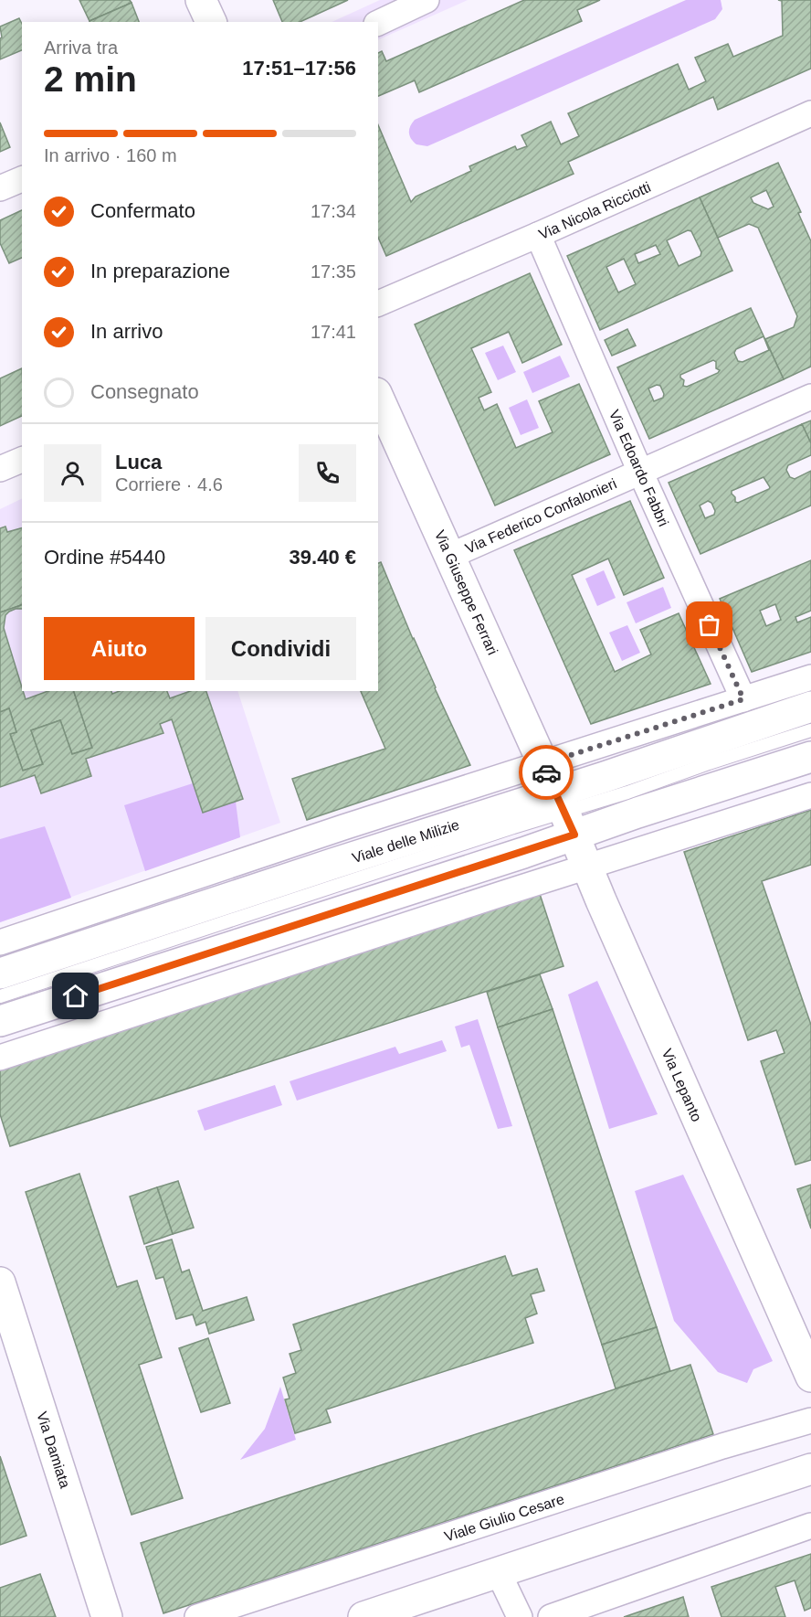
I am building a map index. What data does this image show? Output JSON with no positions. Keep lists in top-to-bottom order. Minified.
{"streets":{"street":["Via Nicola Ricciotti","Via Edoardo Fabbri","Via Federico Confalonieri","Via Giuseppe Ferrari","Viale delle Milizie","Via Lepanto","Via Damiata","Viale Giulio Cesare"]},"crossings":[["Via Nicola Ricciotti","Via Edoardo Fabbri"],["Via Edoardo Fabbri","Via Federico Confalonieri"],["Via Edoardo Fabbri","Viale delle Milizie"],["Via Federico Confalonieri","Via Giuseppe Ferrari"],["Via Giuseppe Ferrari","Viale delle Milizie"],["Via Giuseppe Ferrari","Via Lepanto"],["Viale delle Milizie","Via Lepanto"]],"page":{"heading":["2 min","Arriva tra","17:51–17:56"],"panel":["Luca","Corriere · 4.6","Ordine #5440","39.40 €"],"bar":"In arrivo · 160 m","list":[["Confermato","17:34"],["In preparazione","17:35"],["In arrivo","17:41"],"Consegnato"],"buttons":["Aiuto","Condividi"]}}
